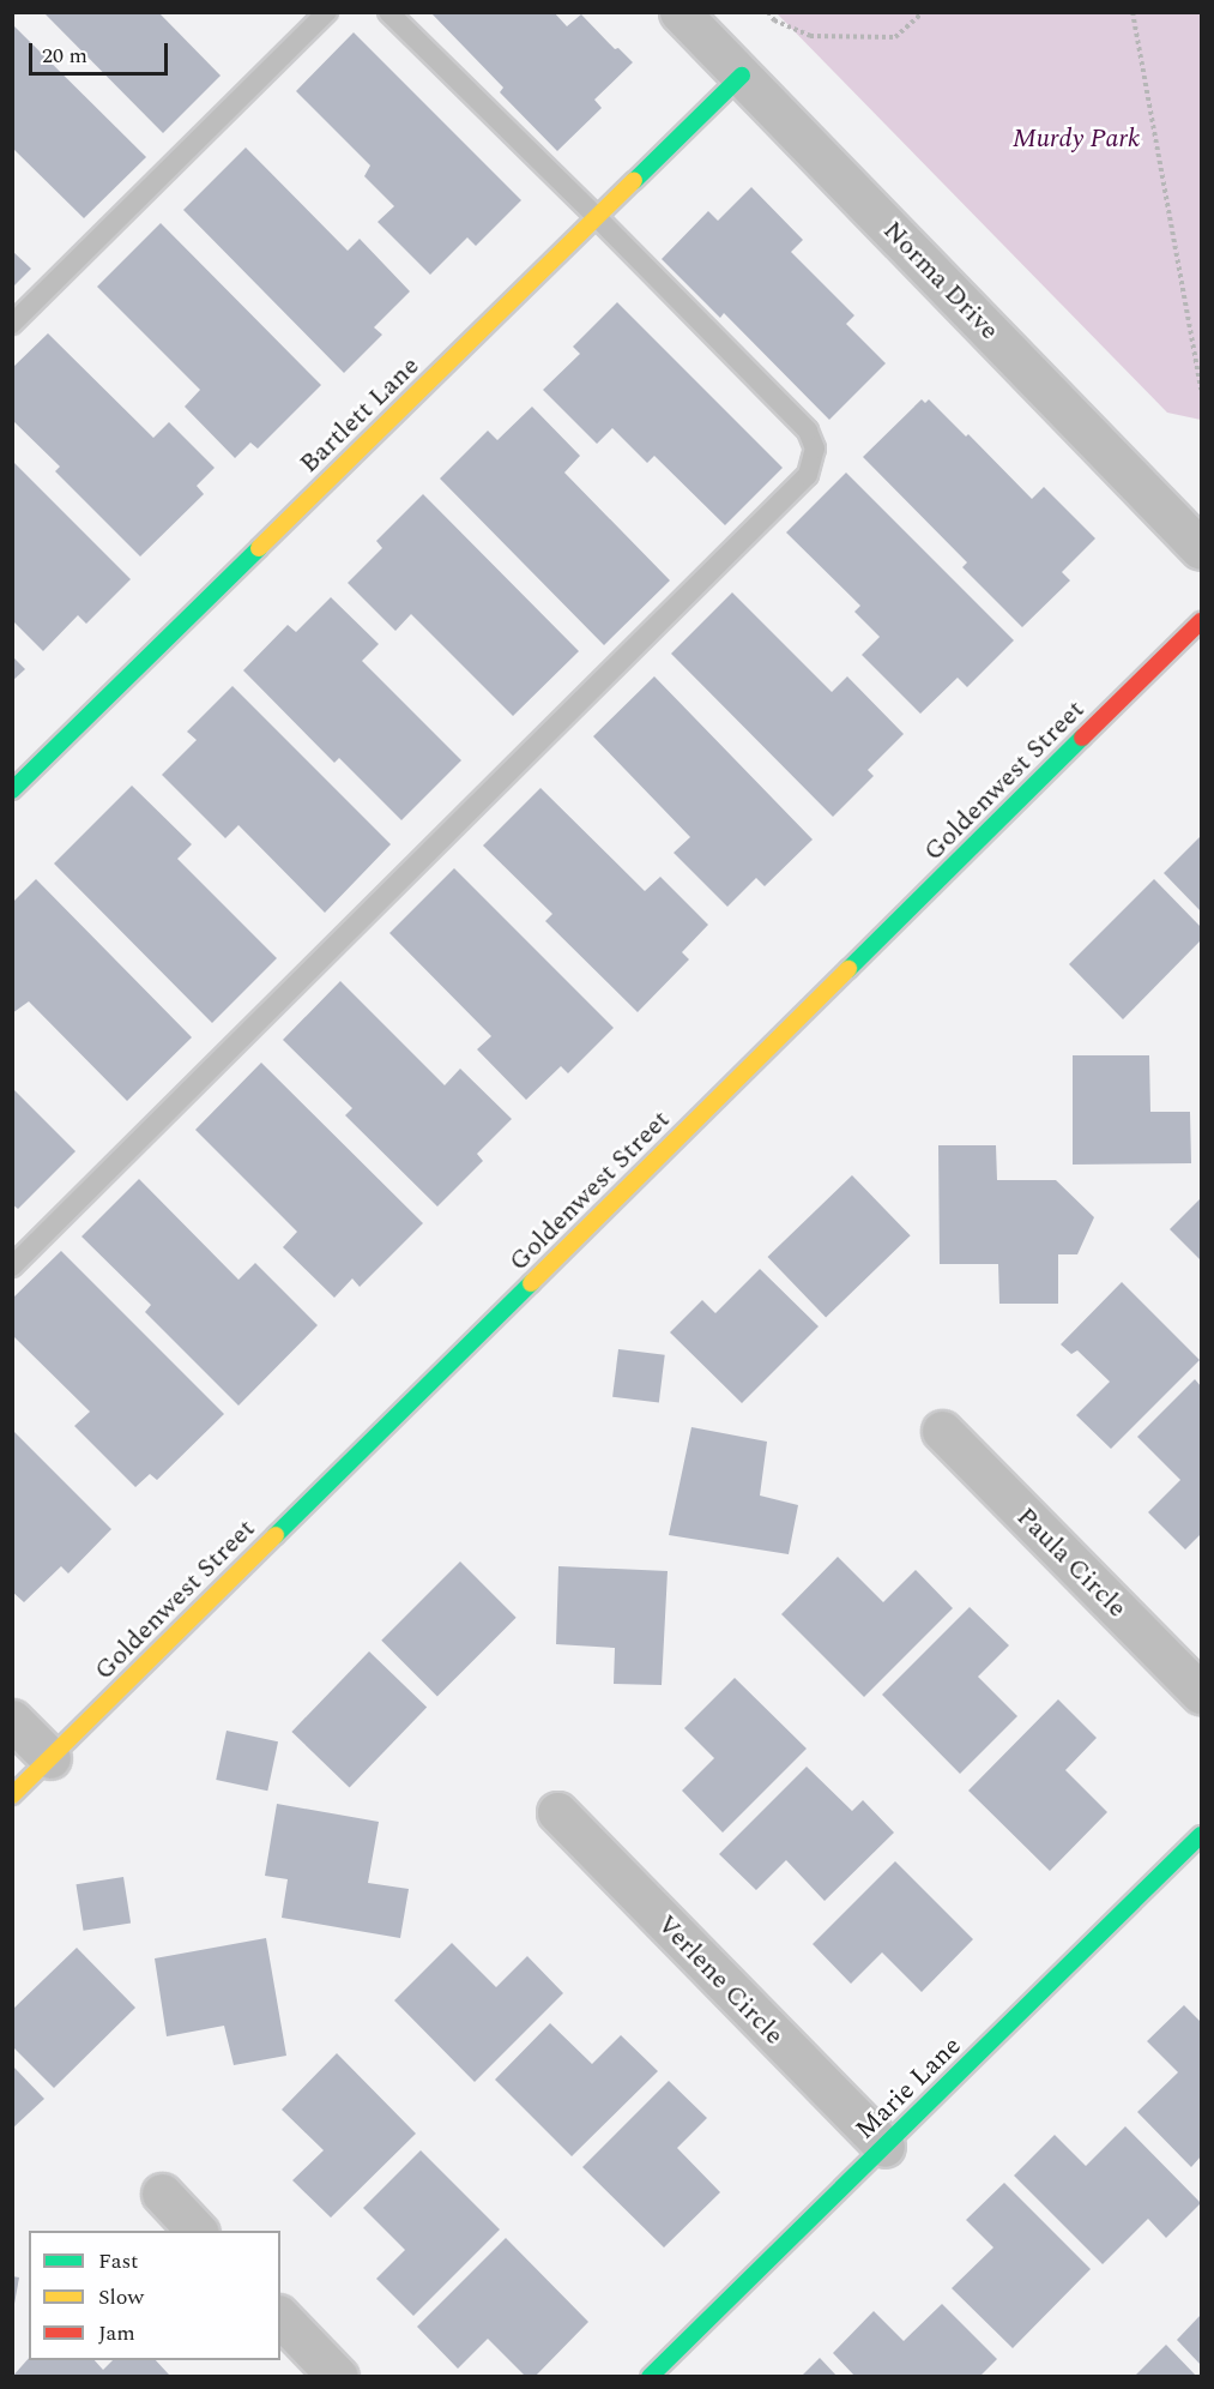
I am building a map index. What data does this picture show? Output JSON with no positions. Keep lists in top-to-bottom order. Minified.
{"streets":{"street":["Norma Drive","Bartlett Lane","Goldenwest Street","Paula Circle","Verlene Circle","Marie Lane"]},"crossings":[["Norma Drive","Bartlett Lane"],["Verlene Circle","Marie Lane"]],"parks":["Murdy Park"],"legend":["Fast","Slow","Jam"],"scale_bar":"20 m"}
